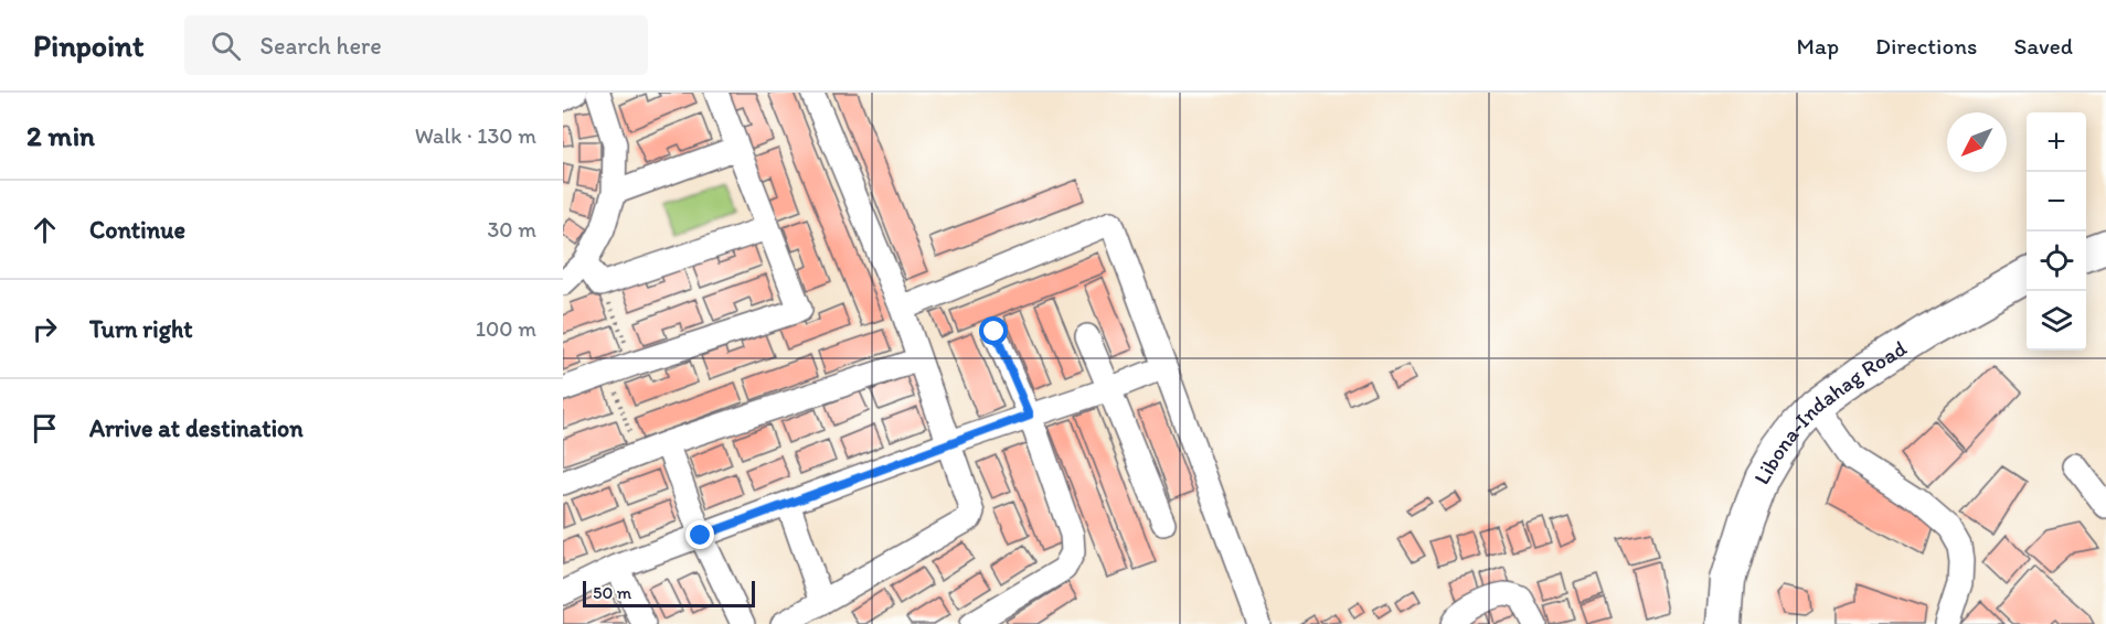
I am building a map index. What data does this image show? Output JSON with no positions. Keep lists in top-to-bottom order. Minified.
{"streets":{"main road":["Libona-Indahag Road"]},"scale_bar":"50 m","north":"bottom left","page":{"header":"Pinpoint","search":"Search here","nav":["Map","Directions","Saved"],"heading":["2 min","Walk · 130 m"],"map_buttons":["+","−"],"list":[["Continue","30 m"],["Turn right","100 m"],"Arrive at destination"],"scale":"50 m"}}
